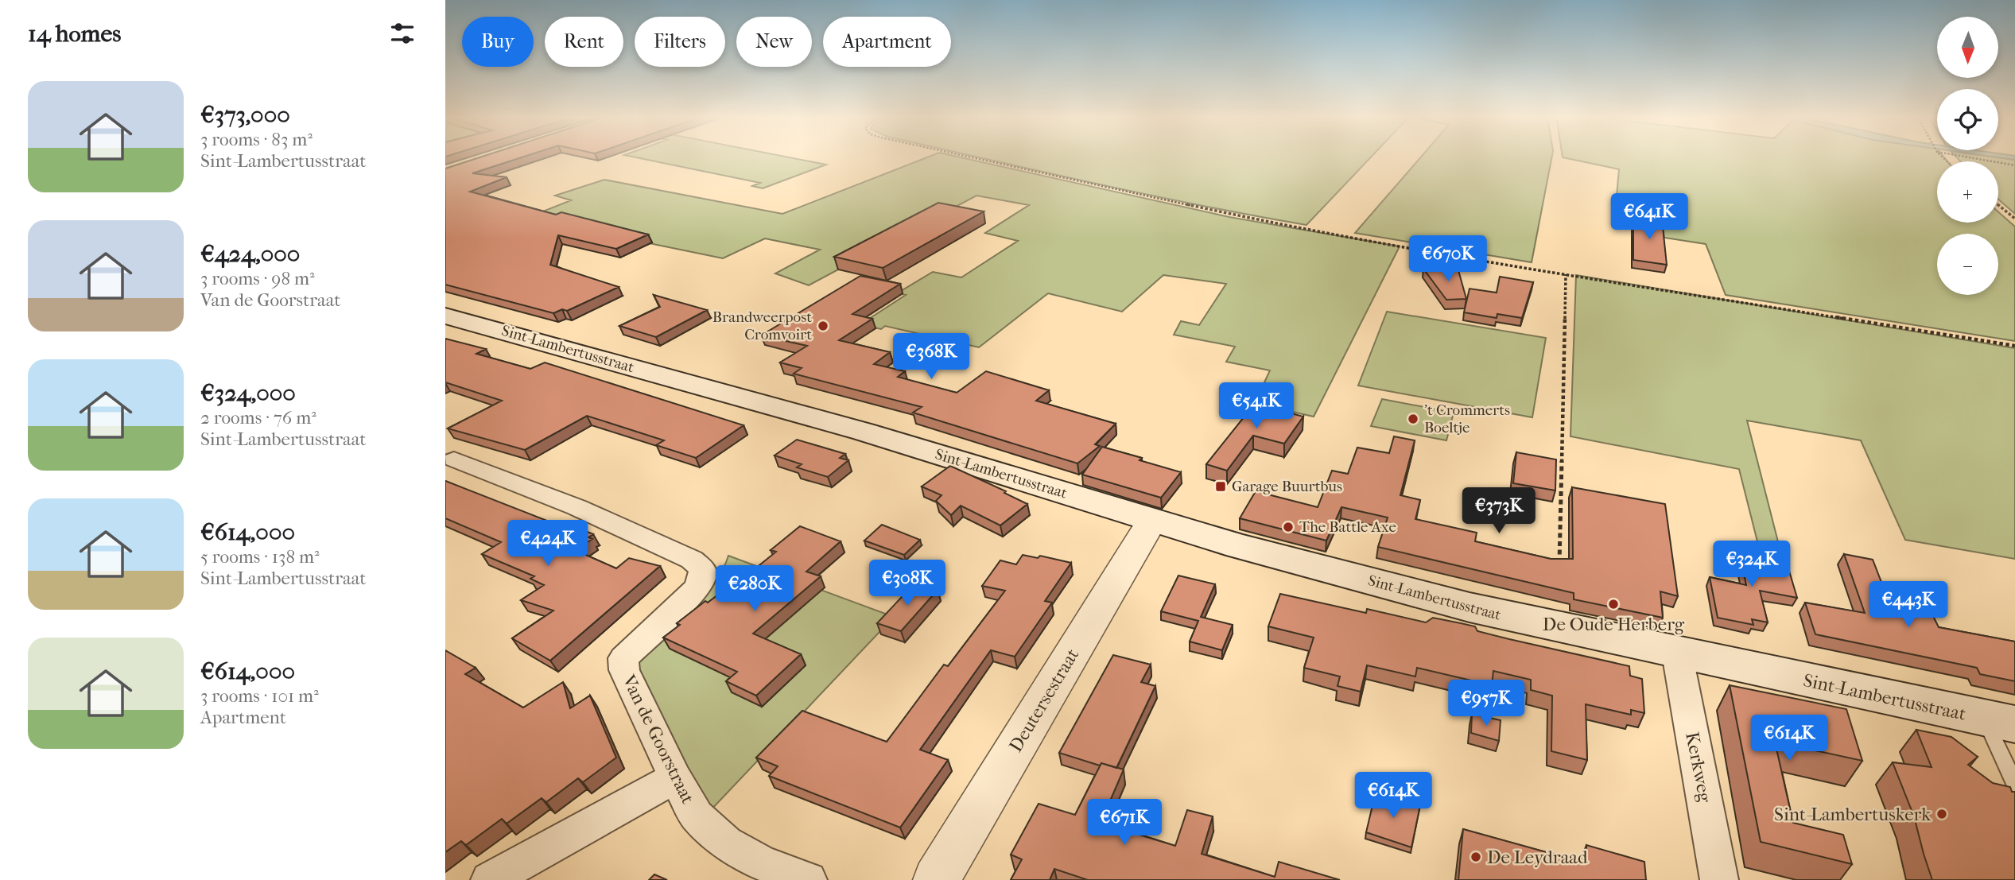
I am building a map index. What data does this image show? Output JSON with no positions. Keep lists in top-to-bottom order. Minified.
{"streets":{"main road":["Sint-Lambertusstraat"],"street":["Deutersestraat","Van de Goorstraat","Kerkweg"]},"crossings":[["Sint-Lambertusstraat","Deutersestraat"],["Sint-Lambertusstraat","Kerkweg"]],"places":{"other":["Brandweerpost Cromvoirt","'t Crommerts Boeltje","The Battle Axe","De Oude Herberg","Sint-Lambertuskerk","De Leydraad"],"transit":["Garage Buurtbus"]},"north":"bottom","page":{"heading":"14 homes","map_buttons":["+","−"],"chip":["Buy","Rent","Filters","New","Apartment"],"list":[{"name":"€373,000","note":"3 rooms · 83 m² · Sint-Lambertusstraat"},{"name":"€424,000","note":"3 rooms · 98 m² · Van de Goorstraat"},{"name":"€324,000","note":"2 rooms · 76 m² · Sint-Lambertusstraat"},{"name":"€614,000","note":"5 rooms · 138 m² · Sint-Lambertusstraat"},{"name":"€614,000","note":"3 rooms · 101 m² · Apartment"}],"price":["€641K","€670K","€368K","€541K","€373K","€424K","€324K","€308K","€280K","€443K","€957K","€614K","€614K","€671K"]}}
